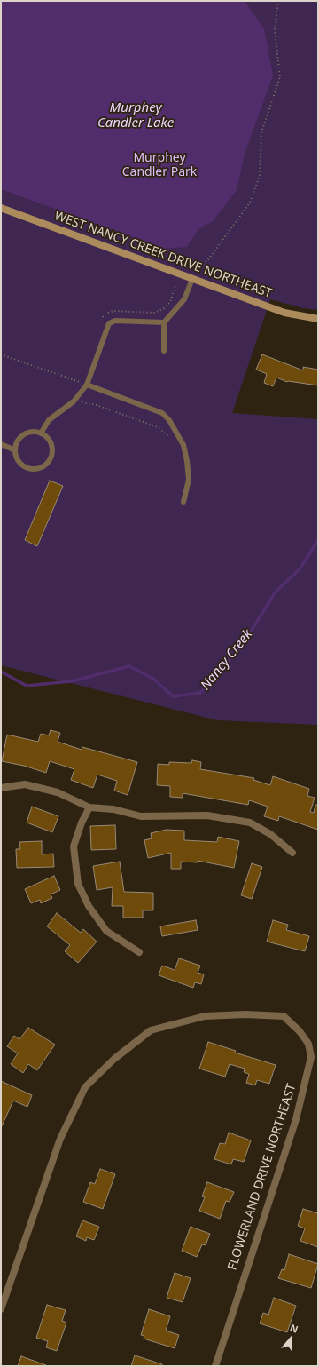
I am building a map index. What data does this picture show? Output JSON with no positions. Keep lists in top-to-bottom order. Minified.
{"streets":{"street":["WEST NANCY CREEK DRIVE NORTHEAST","FLOWERLAND DRIVE NORTHEAST"]},"water":["Murphey Candler Lake","Nancy Creek"],"parks":["Murphey Candler Park"],"north":"top"}
